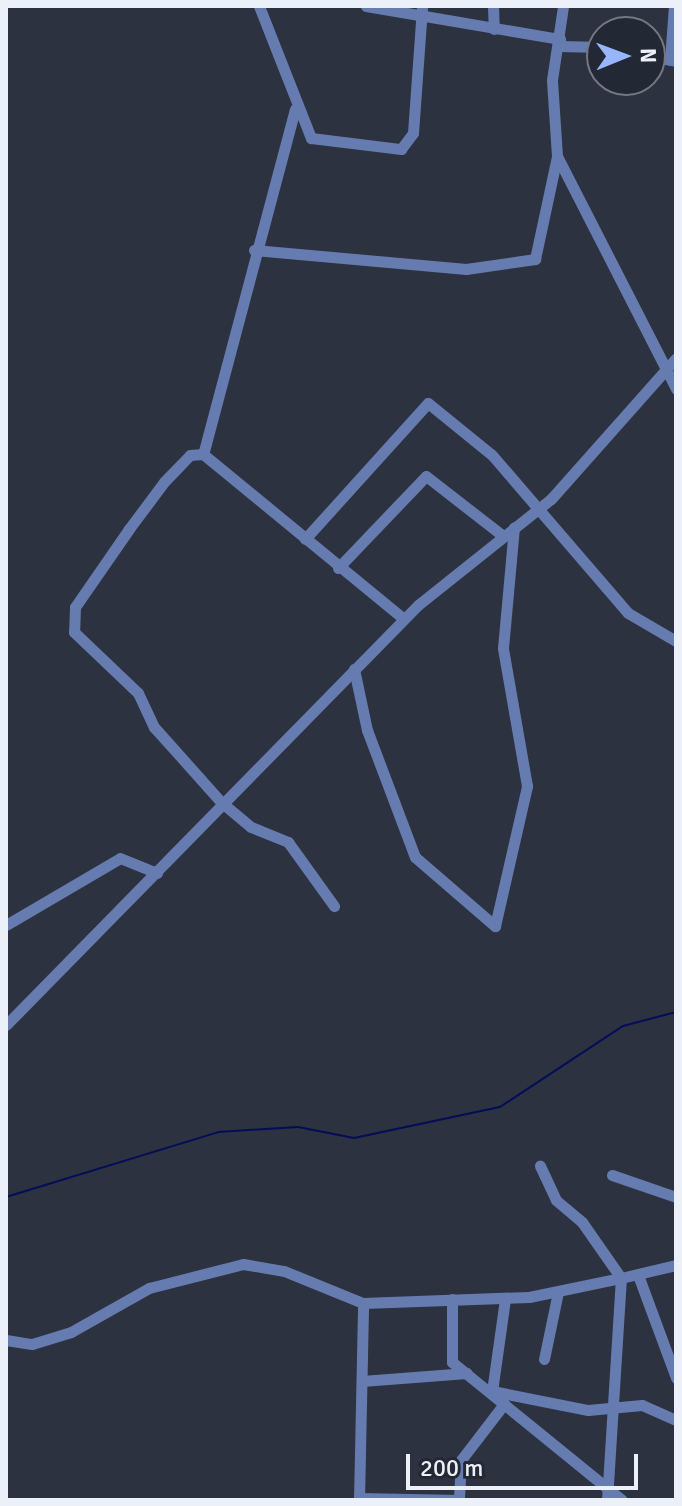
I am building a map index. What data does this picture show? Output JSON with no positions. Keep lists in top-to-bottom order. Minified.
{"scale_bar":"200 m","north":"right"}
